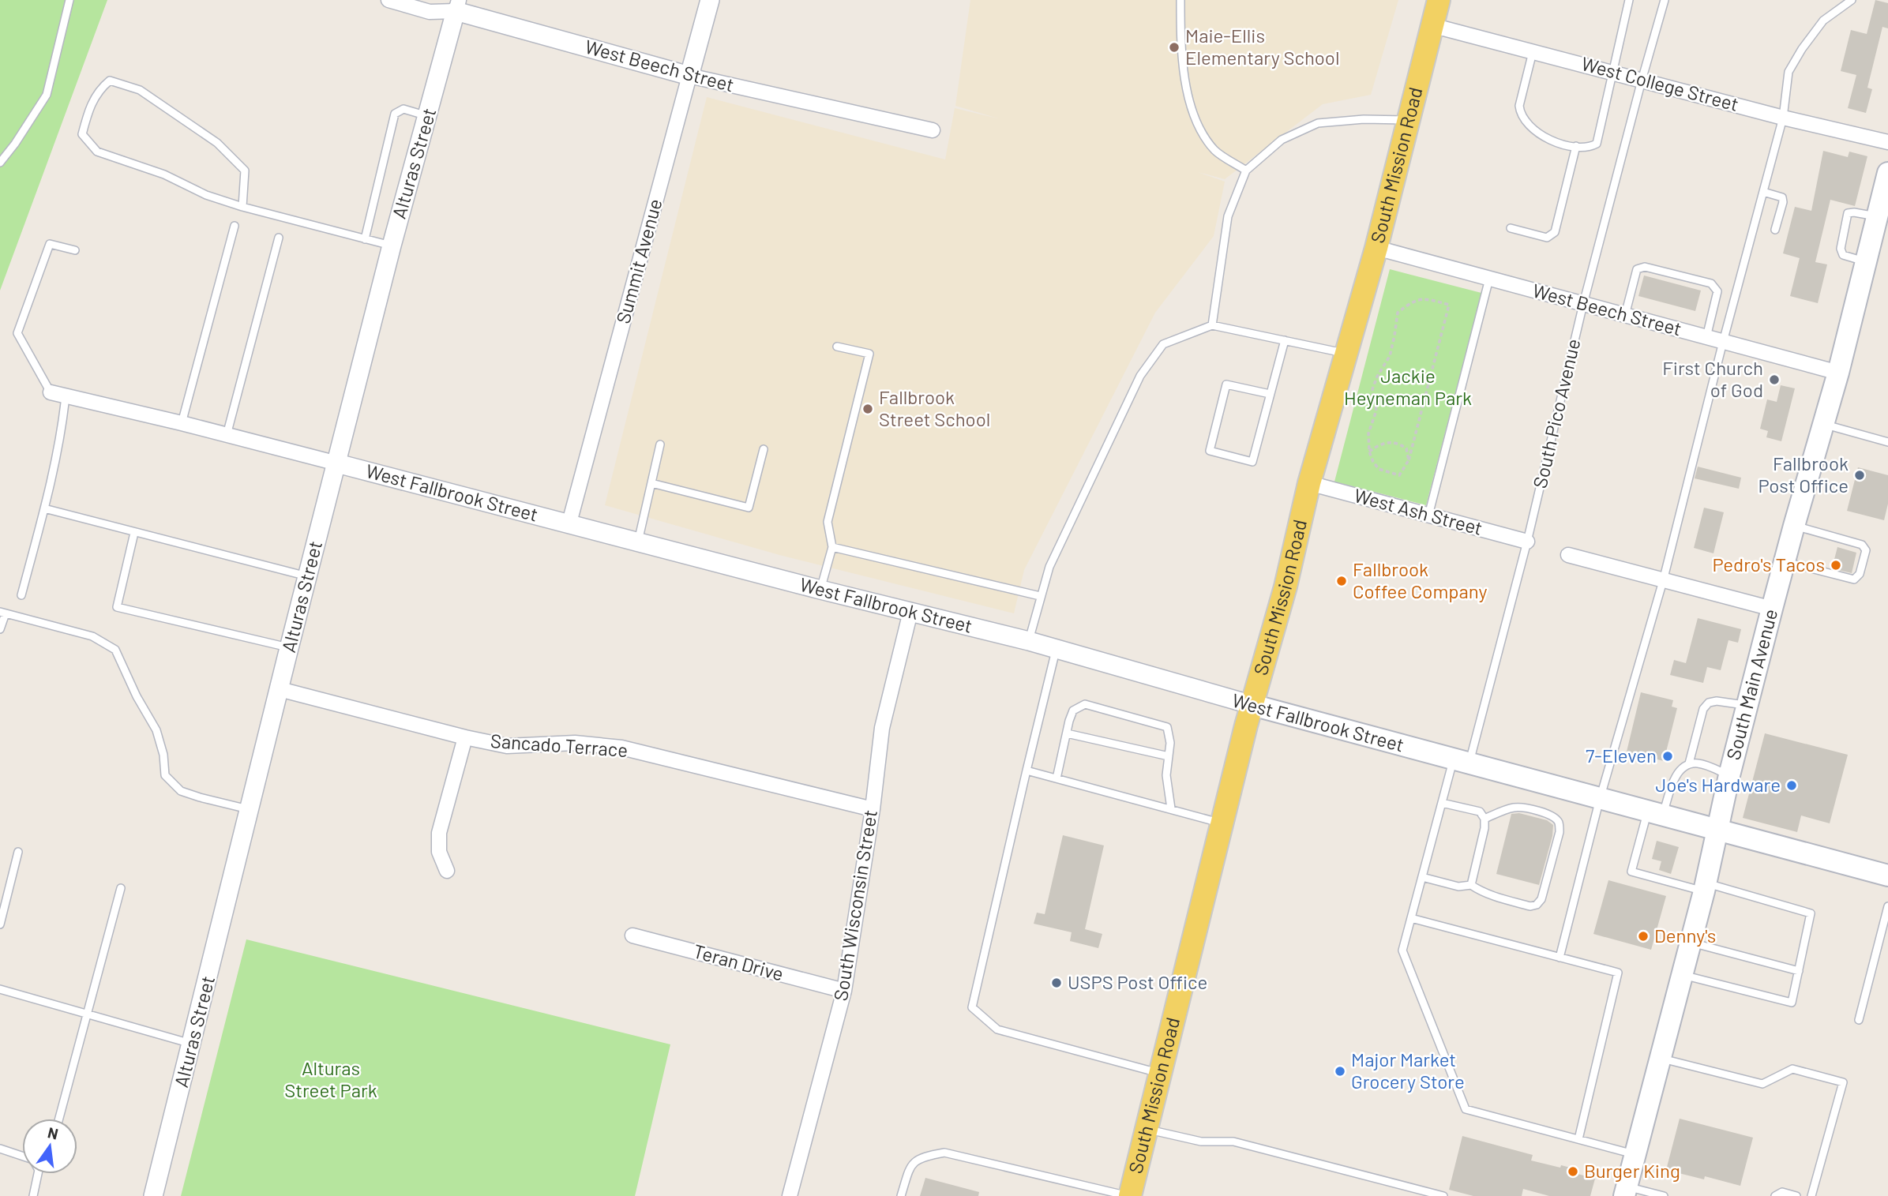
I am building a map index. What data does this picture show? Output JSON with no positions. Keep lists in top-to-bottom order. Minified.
{"streets":{"main road":["South Mission Road","West Fallbrook Street","South Main Avenue"],"street":["West Beech Street","West College Street","Alturas Street","Summit Avenue","West Ash Street","Sancado Terrace","South Wisconsin Street","Teran Drive"],"lane":["South Pico Avenue"]},"crossings":[["West Beech Street","Alturas Street"],["West Beech Street","South Mission Road"],["West Beech Street","Summit Avenue"],["West Beech Street","South Pico Avenue"],["West Beech Street","South Main Avenue"],["West College Street","South Mission Road"],["West College Street","South Pico Avenue"],["Alturas Street","West Fallbrook Street"],["Alturas Street","Sancado Terrace"],["South Mission Road","West Fallbrook Street"],["South Mission Road","West Ash Street"],["Summit Avenue","West Fallbrook Street"],["South Pico Avenue","West Fallbrook Street"],["South Pico Avenue","West Ash Street"],["West Fallbrook Street","South Main Avenue"],["West Fallbrook Street","South Wisconsin Street"],["Sancado Terrace","South Wisconsin Street"],["South Wisconsin Street","Teran Drive"]],"parks":["Jackie Heyneman Park","Alturas Street Park"],"places":["Maie-Ellis Elementary School","First Church of God","Fallbrook Street School","Fallbrook Post Office","Pedro's Tacos","Fallbrook Coffee Company","7-Eleven","Joe's Hardware","Denny's","USPS Post Office","Major Market Grocery Store","Burger King"],"north":"top"}
